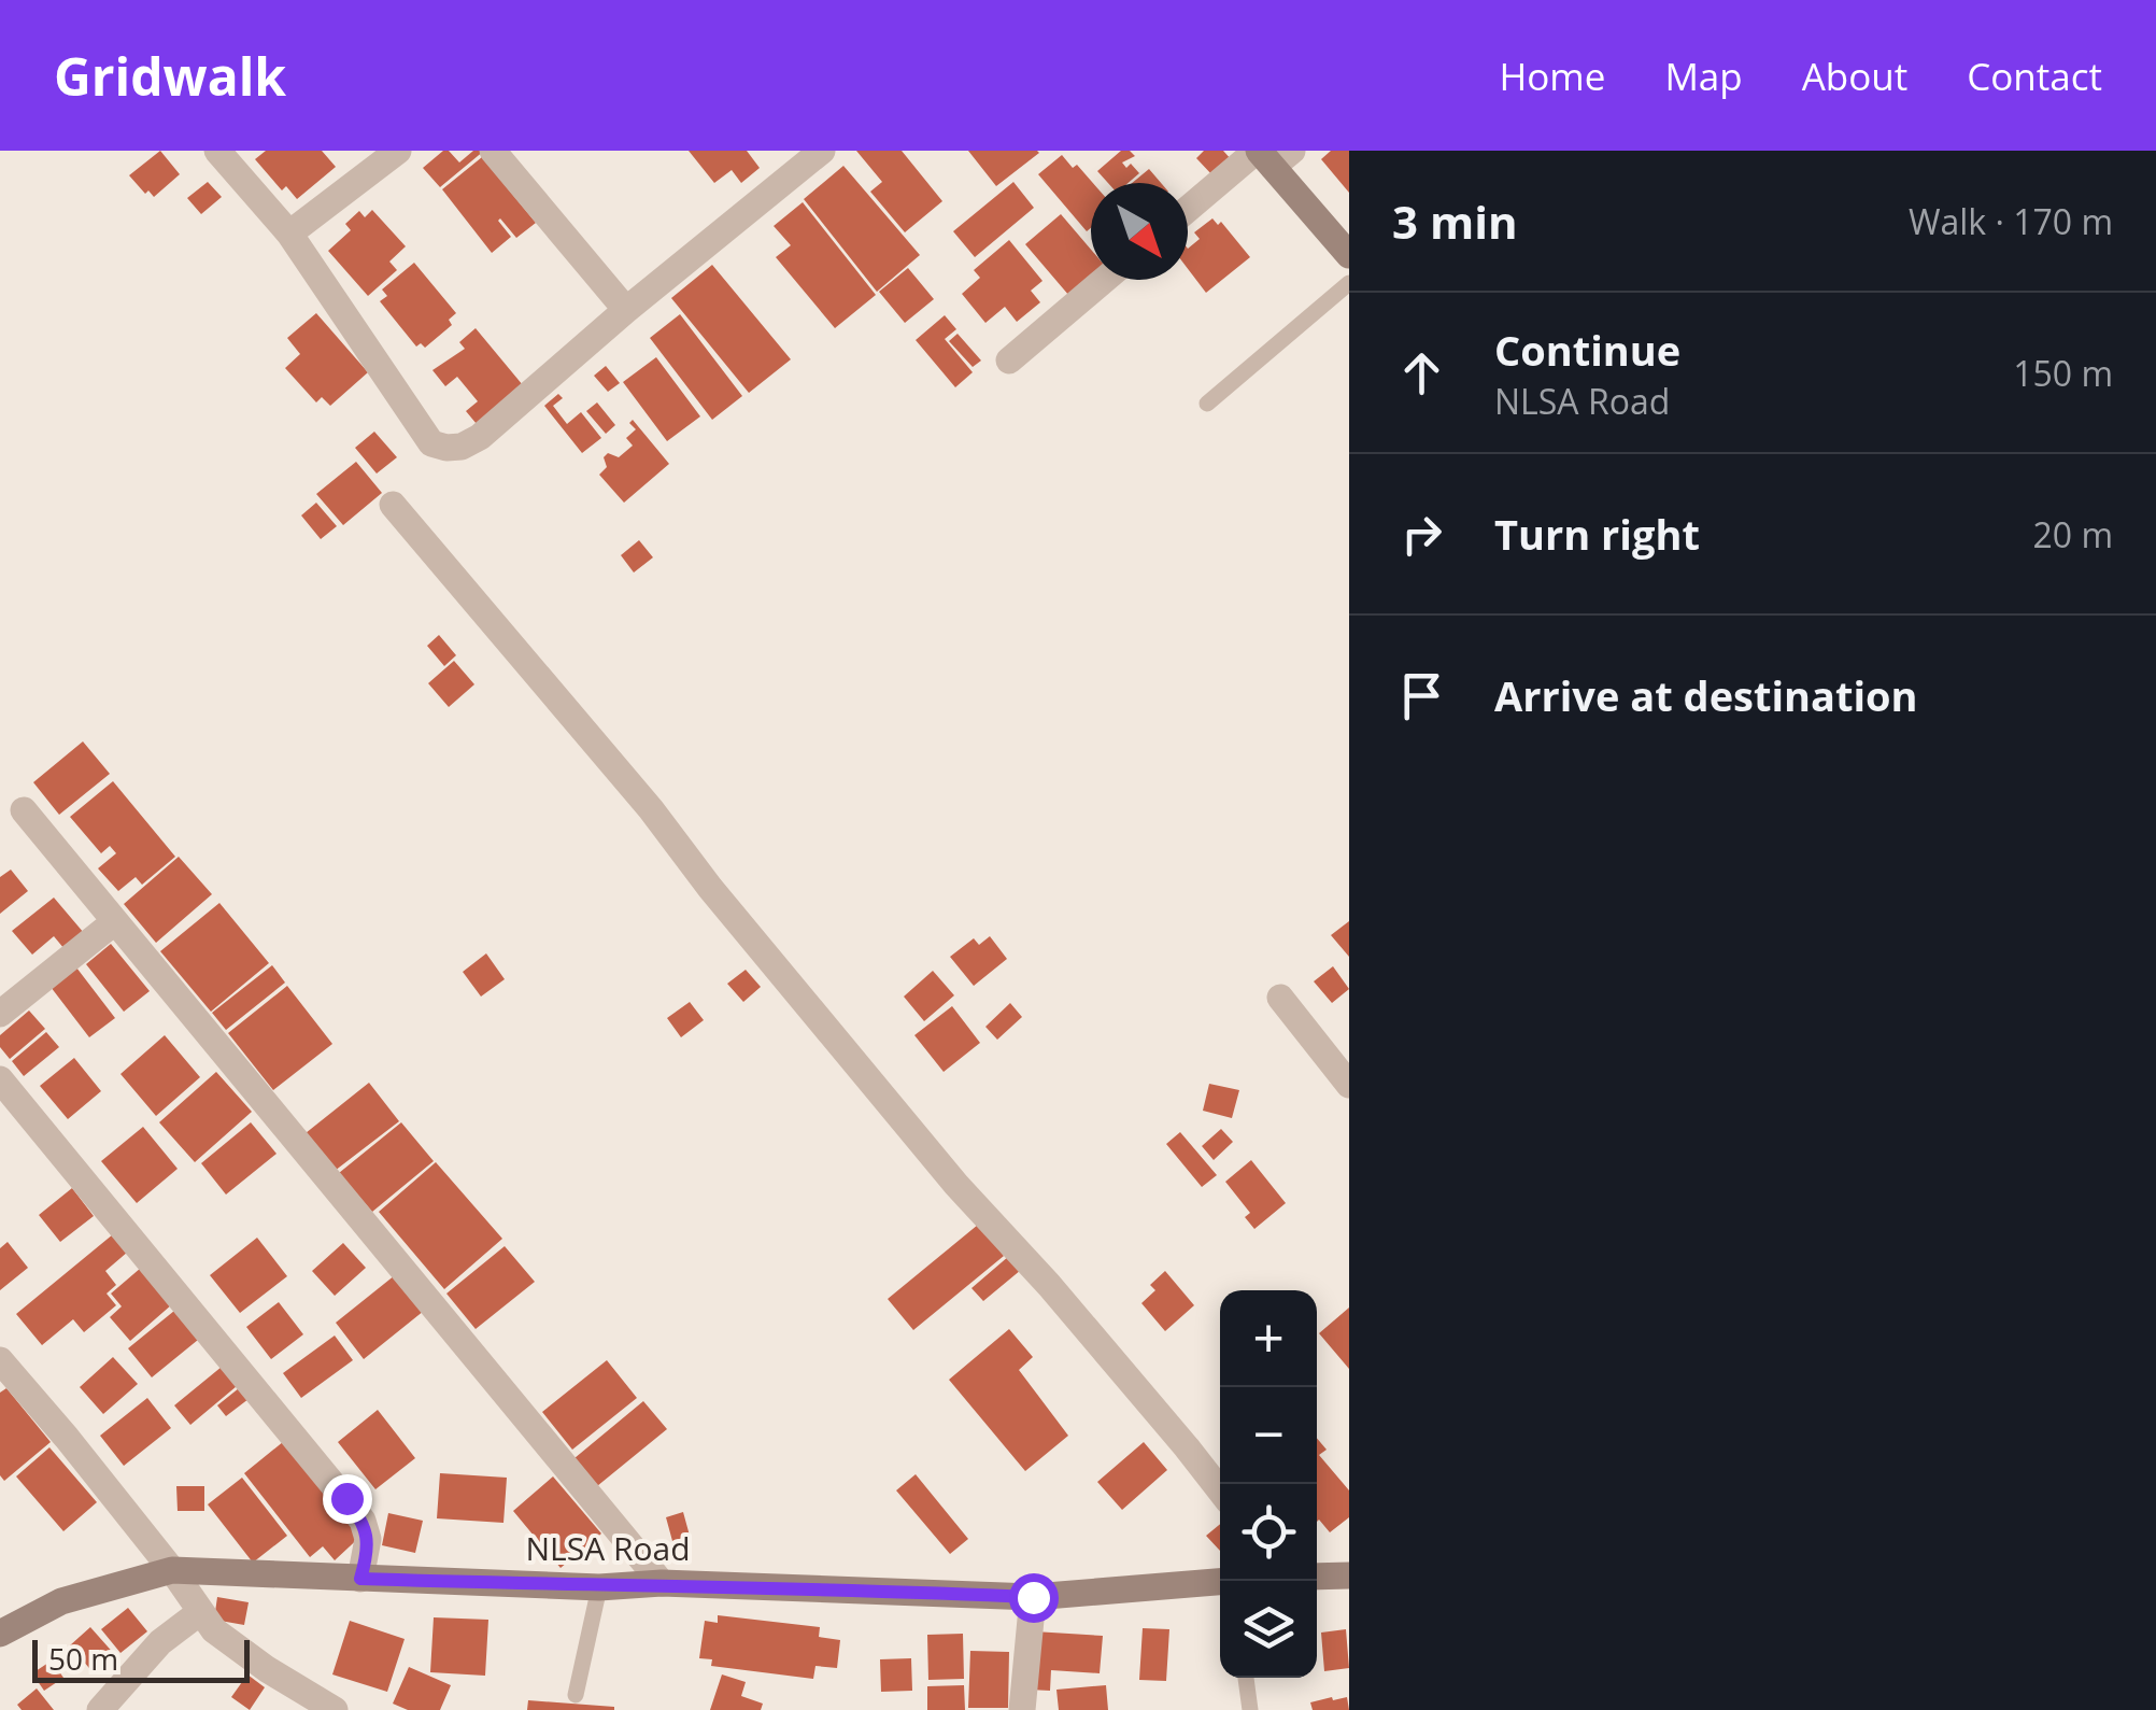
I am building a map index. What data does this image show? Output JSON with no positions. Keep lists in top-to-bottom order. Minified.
{"streets":{"main road":["NLSA Road"]},"scale_bar":"50 m","north":"bottom right","page":{"header":"Gridwalk","nav":["Home","Map","About","Contact"],"heading":["3 min","Walk · 170 m"],"list":[["Continue","NLSA Road","150 m"],["Turn right","20 m"],"Arrive at destination"],"map_buttons":["+","−"],"scale":"50 m"}}
